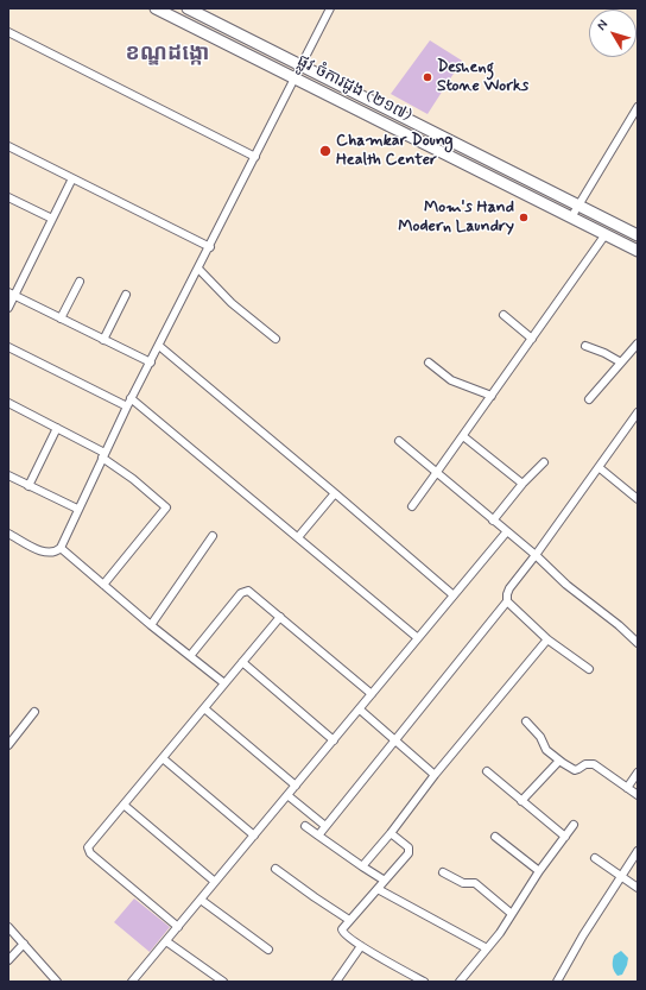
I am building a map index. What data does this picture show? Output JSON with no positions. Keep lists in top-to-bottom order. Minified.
{"streets":{"main road":["ផ្លូវ ចំការដូង (២១៧)"]},"districts":["ខណ្ឌដង្កោ"],"places":["Desheng Stone Works","Chamkar Doung Health Center","Mom's Hand Modern Laundry"],"north":"top left"}
